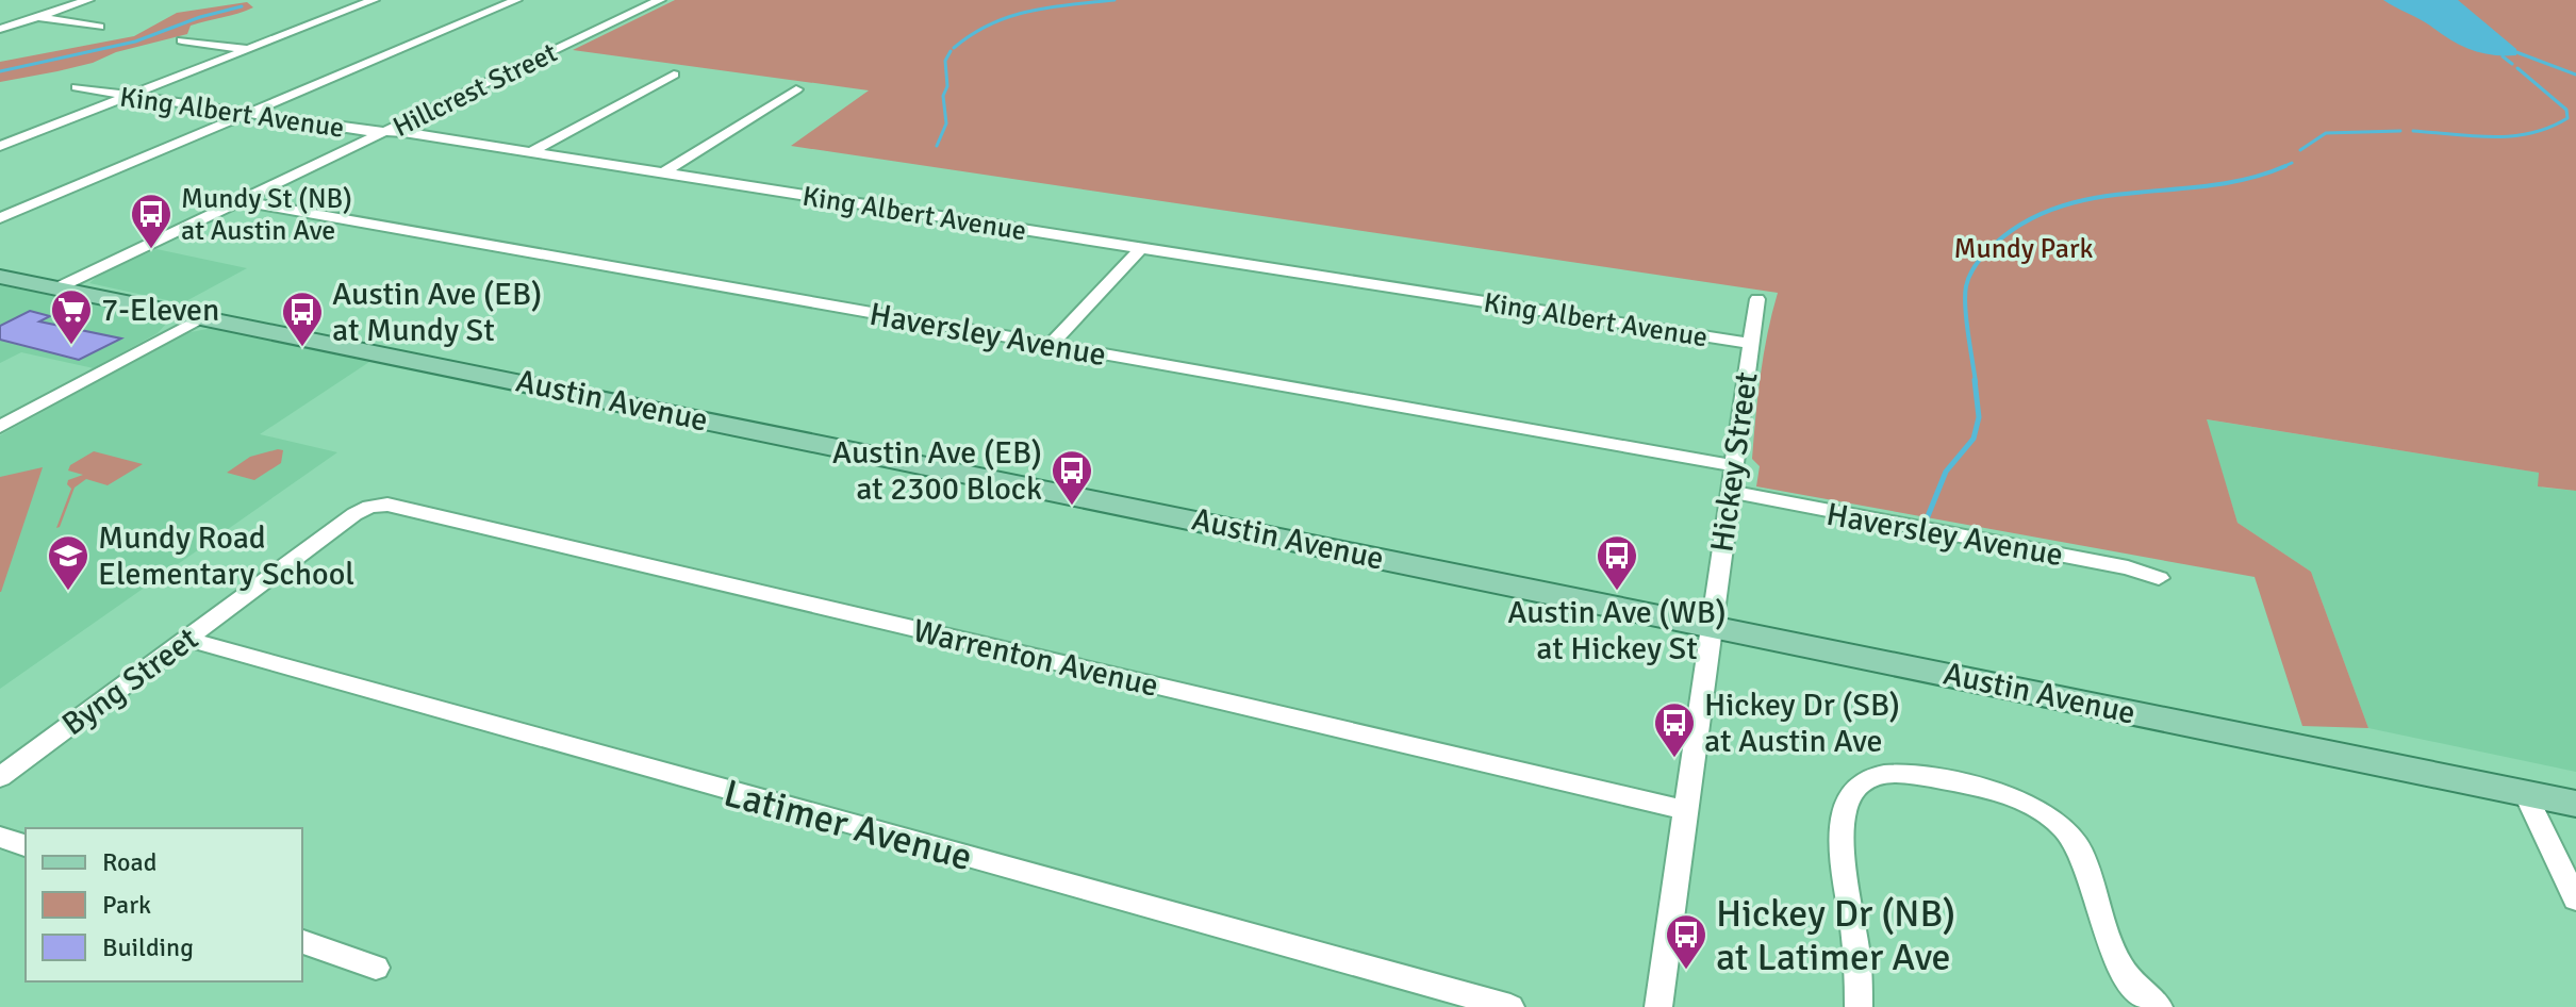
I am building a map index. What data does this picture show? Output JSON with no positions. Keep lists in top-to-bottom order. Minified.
{"streets":{"main road":["Austin Avenue"],"street":["Hillcrest Street","King Albert Avenue","Haversley Avenue","Hickey Street","Warrenton Avenue","Byng Street","Latimer Avenue"]},"crossings":[["Hillcrest Street","King Albert Avenue"],["Hillcrest Street","Haversley Avenue"],["Hillcrest Street","Austin Avenue"],["King Albert Avenue","Hickey Street"],["Haversley Avenue","Hickey Street"],["Austin Avenue","Hickey Street"],["Hickey Street","Warrenton Avenue"],["Warrenton Avenue","Byng Street"],["Byng Street","Latimer Avenue"]],"parks":["Mundy Park"],"places":{"bus stop":["Mundy St (NB) at Austin Ave","Austin Ave (EB) at Mundy St","Austin Ave (EB) at 2300 Block","Austin Ave (WB) at Hickey St","Hickey Dr (SB) at Austin Ave","Hickey Dr (NB) at Latimer Ave"],"supermarket":["7-Eleven"],"school or university":["Mundy Road Elementary School"]},"legend":["Road","Park","Building"]}
